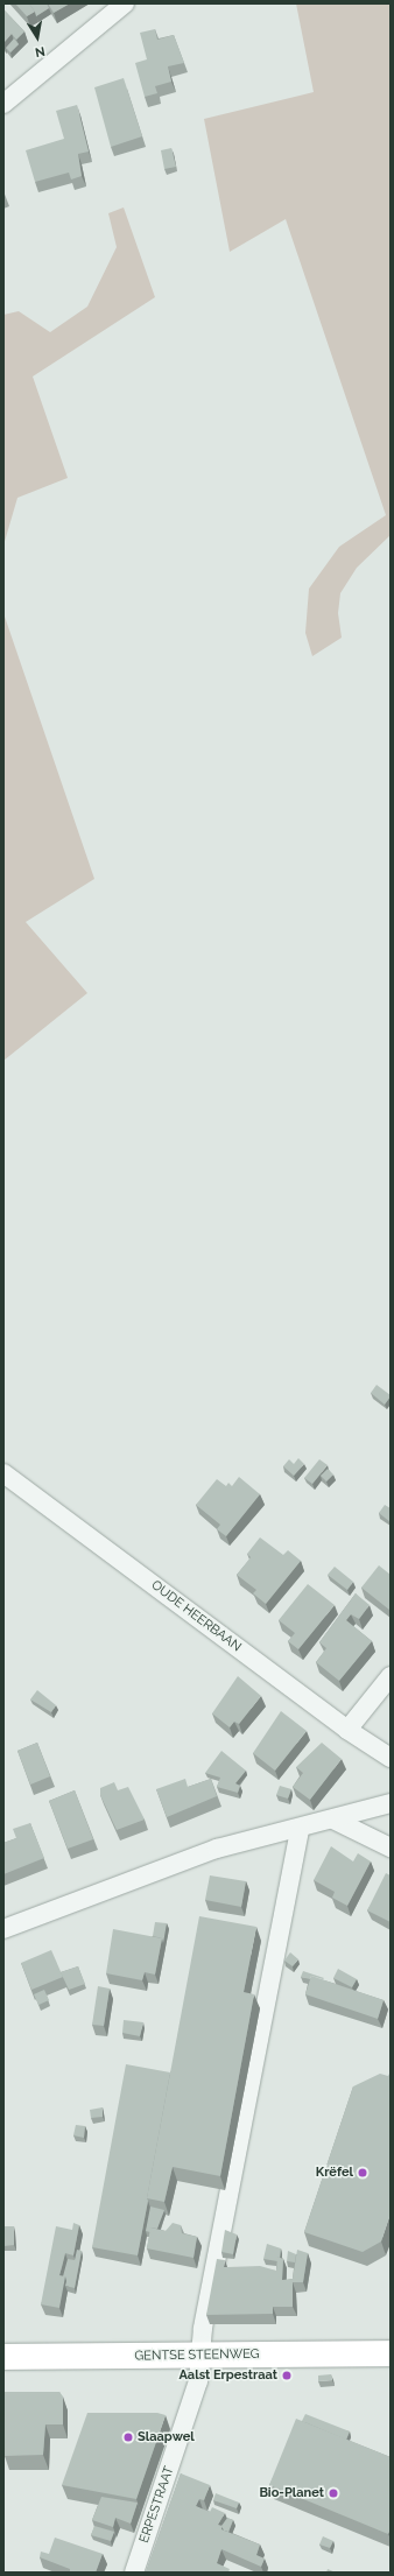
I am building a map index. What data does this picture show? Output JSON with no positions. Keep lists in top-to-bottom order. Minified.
{"streets":{"main road":["GENTSE STEENWEG"],"street":["OUDE HEERBAAN","ERPESTRAAT"]},"crossings":[["GENTSE STEENWEG","ERPESTRAAT"]],"places":["Krëfel","Aalst Erpestraat","Slaapwel","Bio-Planet"],"north":"bottom"}
